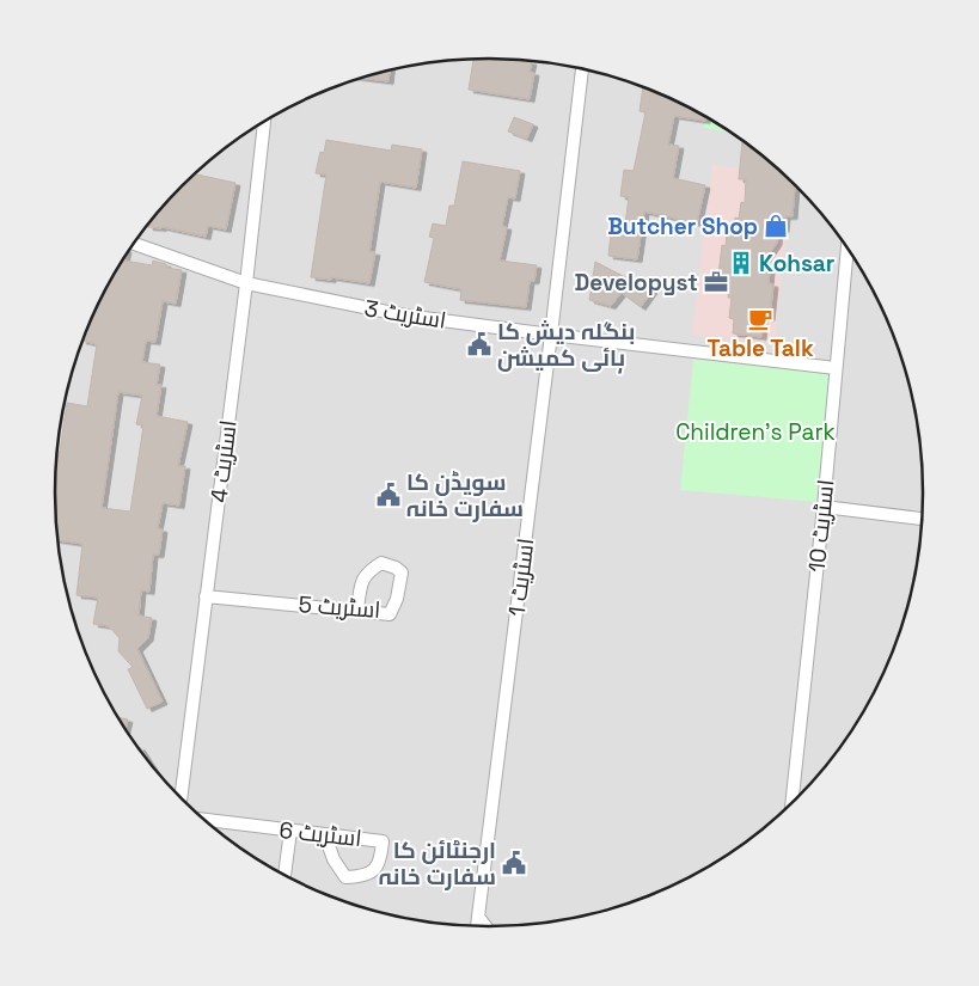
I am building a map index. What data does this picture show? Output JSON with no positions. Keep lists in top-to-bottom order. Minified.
{"streets":{"street":["اسٹریٹ 3","اسٹریٹ 4","اسٹریٹ 10","اسٹریٹ 1","اسٹریٹ 5","اسٹریٹ 6"]},"crossings":[["اسٹریٹ 3","اسٹریٹ 4"],["اسٹریٹ 3","اسٹریٹ 10"],["اسٹریٹ 3","اسٹریٹ 1"],["اسٹریٹ 4","اسٹریٹ 5"]],"parks":["Children's Park"],"places":{"shop":["Butcher Shop"],"building":["Kohsar"],"office":["Developyst"],"cafe":["Table Talk"],"public building":["بنگلہ دیش کا ہائی کمیشن","سویڈن کا سفارت خانہ","ارجنٹائن کا سفارت خانہ"]}}
